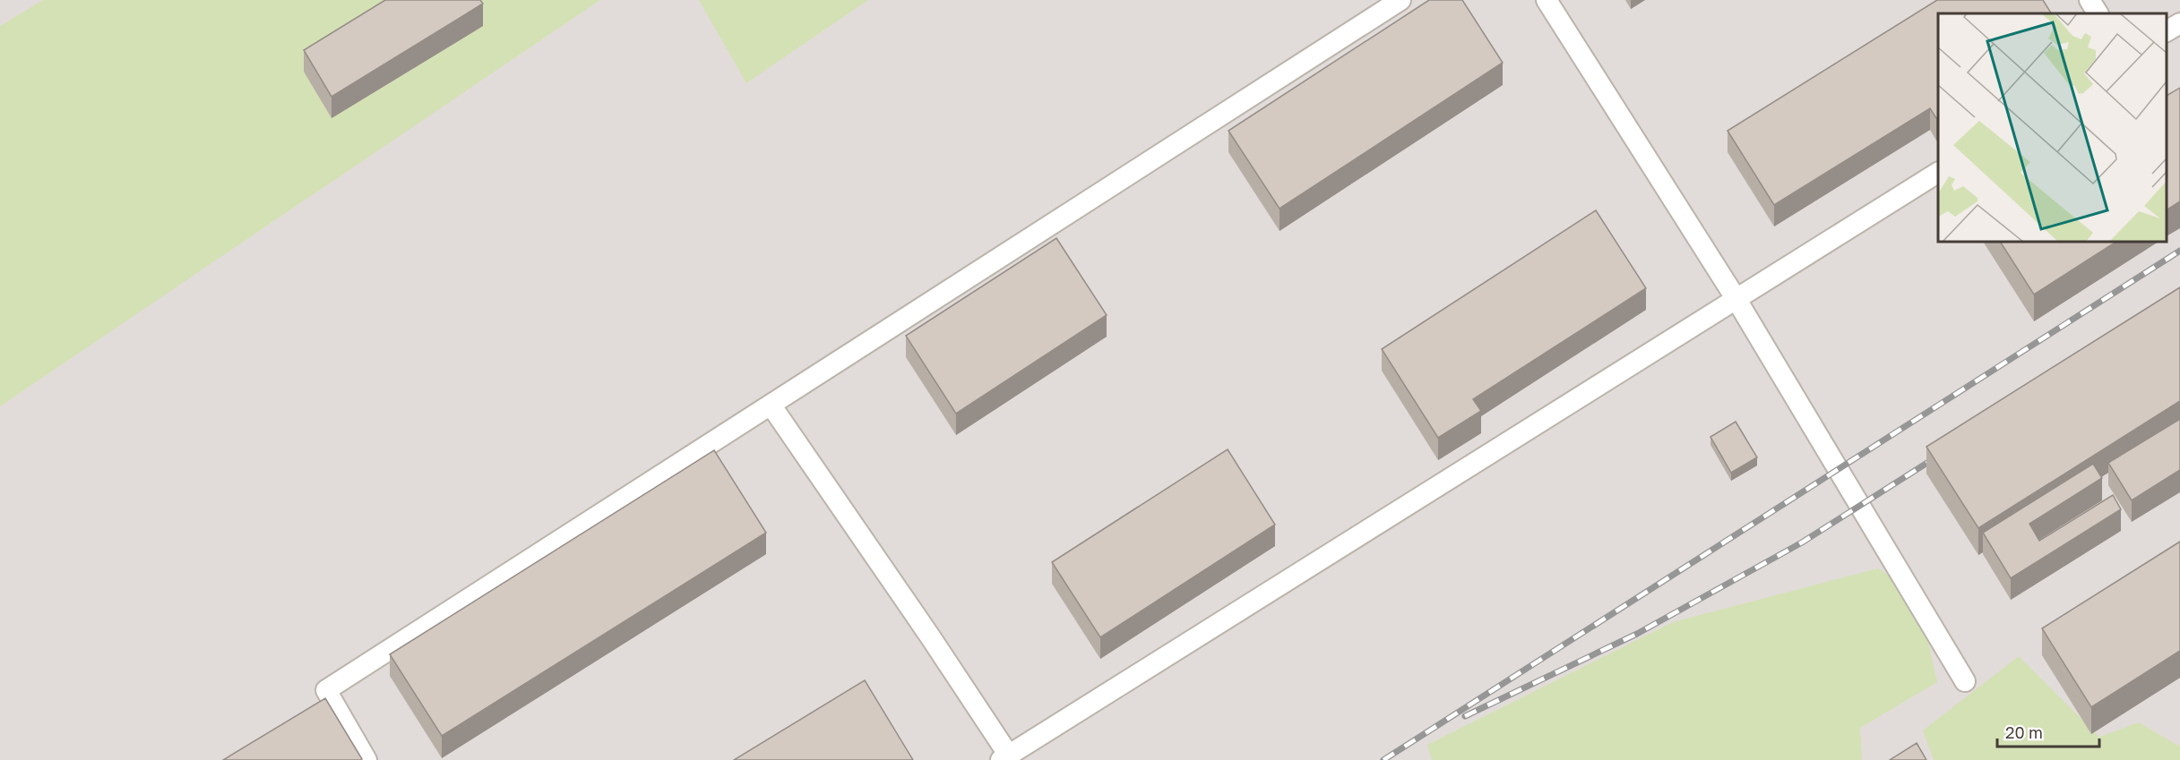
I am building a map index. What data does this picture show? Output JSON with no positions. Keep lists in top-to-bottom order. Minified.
{"scale_bar":"20 m"}
